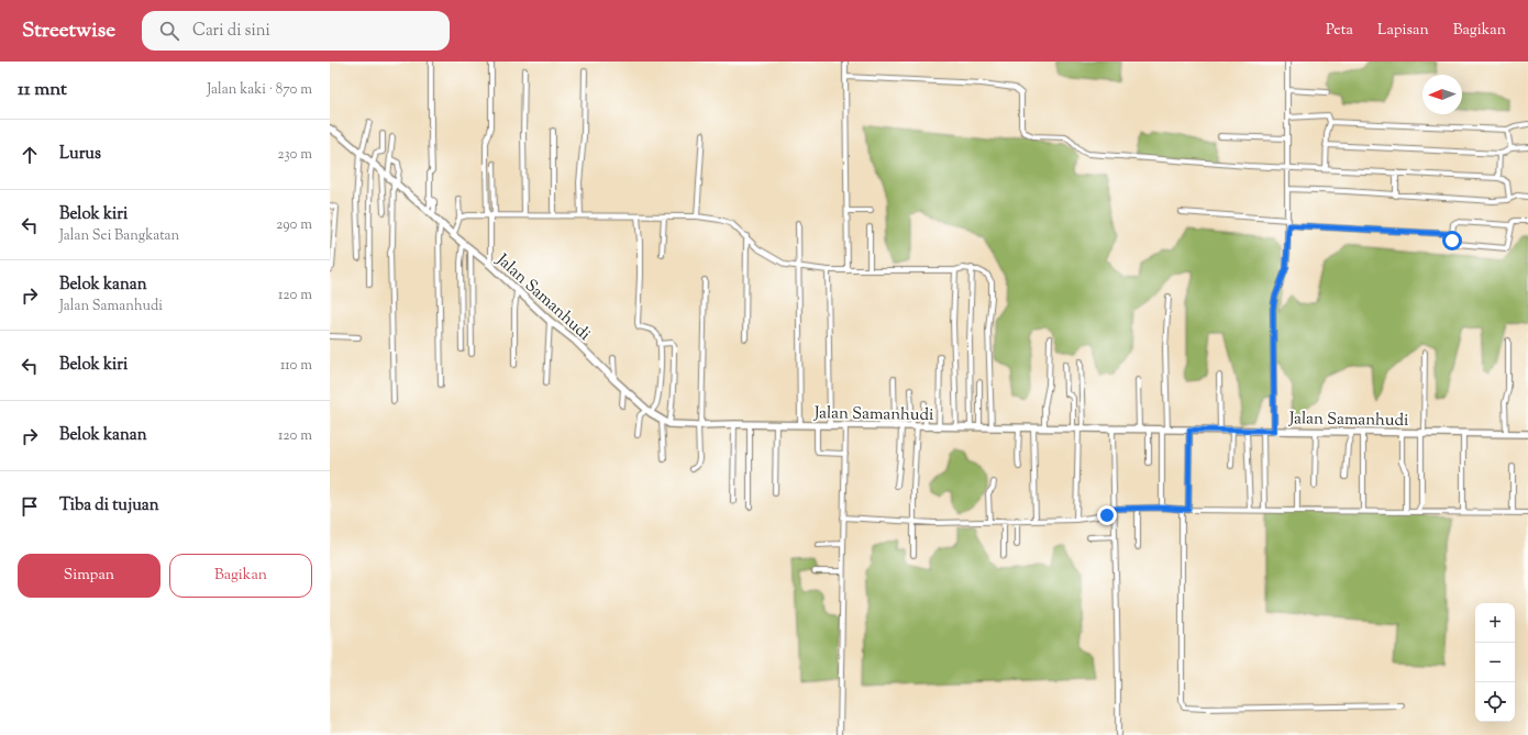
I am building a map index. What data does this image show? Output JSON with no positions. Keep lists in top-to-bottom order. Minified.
{"streets":{"street":["Jalan Samanhudi"]},"north":"left","page":{"header":"Streetwise","search":"Cari di sini","nav":["Peta","Lapisan","Bagikan"],"heading":["11 mnt","Jalan kaki · 870 m"],"list":[["Lurus","230 m"],["Belok kiri","Jalan Sei Bangkatan","290 m"],["Belok kanan","Jalan Samanhudi","120 m"],["Belok kiri","110 m"],["Belok kanan","120 m"],"Tiba di tujuan"],"buttons":["Simpan","Bagikan"],"map_buttons":["+","−"]}}
